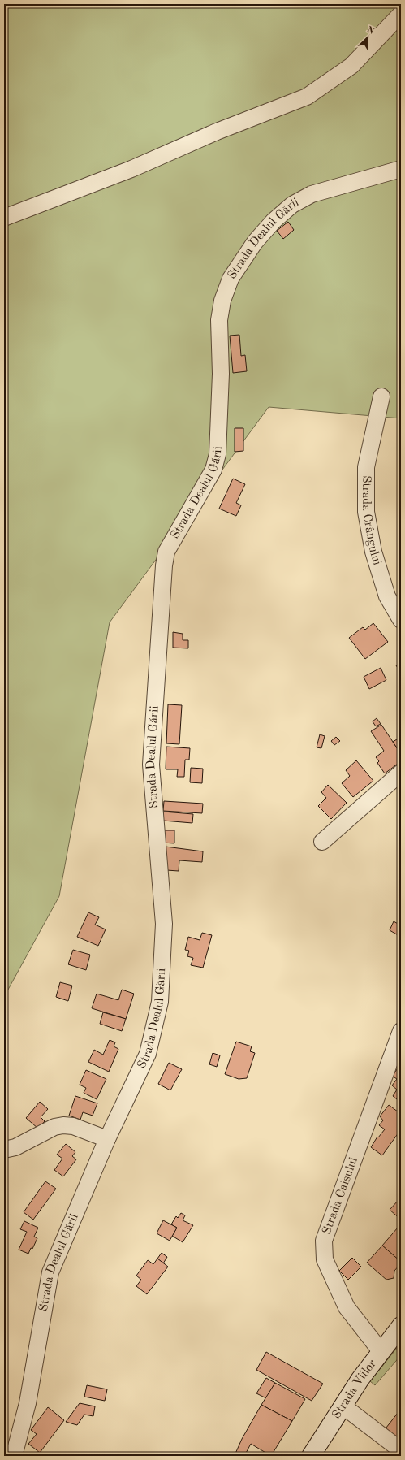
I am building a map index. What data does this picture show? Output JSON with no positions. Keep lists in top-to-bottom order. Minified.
{"streets":{"street":["Strada Dealul Gării","Strada Crângului","Strada Caisului","Strada Viilor"]},"crossings":[["Strada Caisului","Strada Viilor"]],"north":"top right"}
